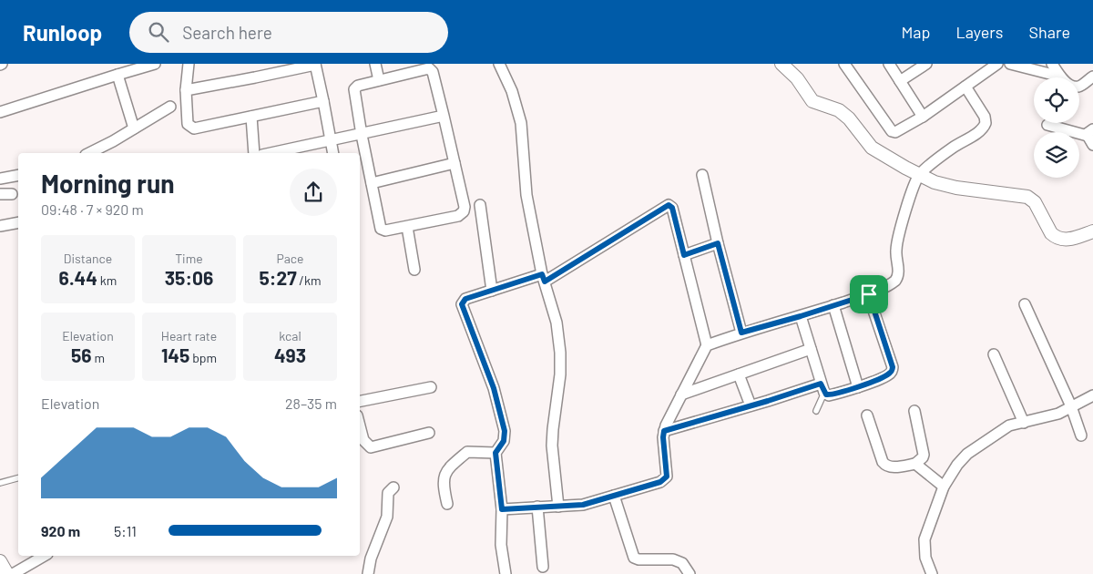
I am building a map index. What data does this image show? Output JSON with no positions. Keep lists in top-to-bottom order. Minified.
{"page":{"header":"Runloop","search":"Search here","nav":["Map","Layers","Share"],"heading":["Morning run","09:48 · 7 × 920 m"],"stats":[["Distance","6.44 km"],["Time","35:06"],["Pace","5:27 /km"],["Elevation","56 m"],["Heart rate","145 bpm"],["kcal","493"]],"chart":["Elevation","28–35 m"],"list":[{"name":"920 m","note":"5:11"}]}}
